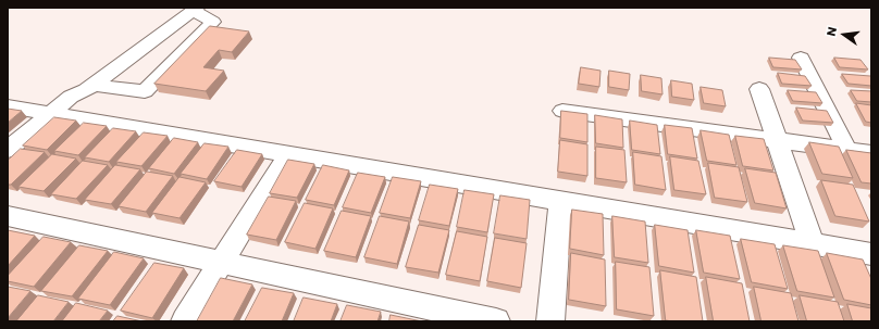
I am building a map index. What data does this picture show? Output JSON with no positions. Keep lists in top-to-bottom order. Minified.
{"north":"left"}
